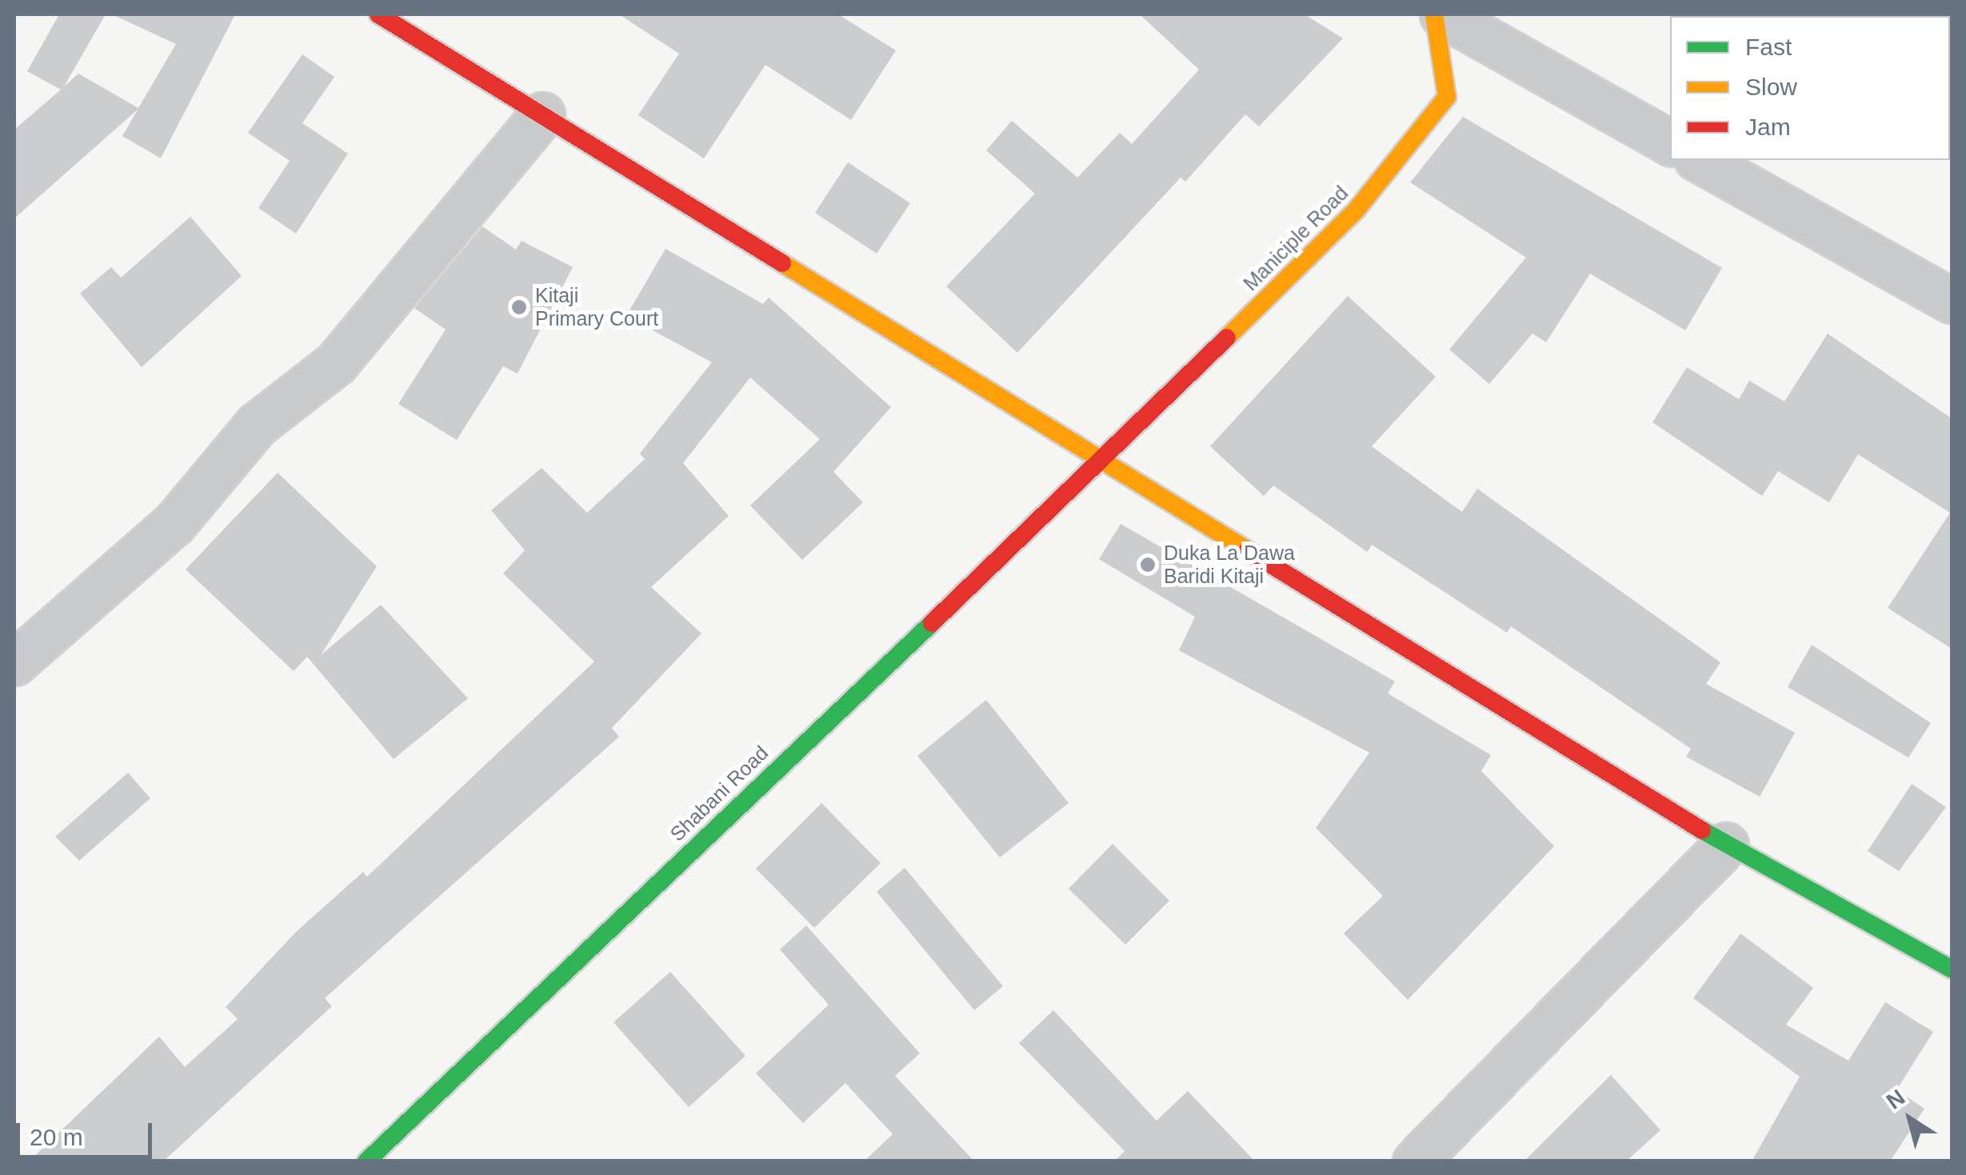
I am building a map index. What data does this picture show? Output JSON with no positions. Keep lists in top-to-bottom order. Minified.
{"streets":{"street":["Maniciple Road","Shabani Road"]},"crossings":[["Maniciple Road","Shabani Road"]],"places":["Kitaji Primary Court","Duka La Dawa Baridi Kitaji"],"legend":["Fast","Slow","Jam"],"scale_bar":"20 m","north":"top left"}
